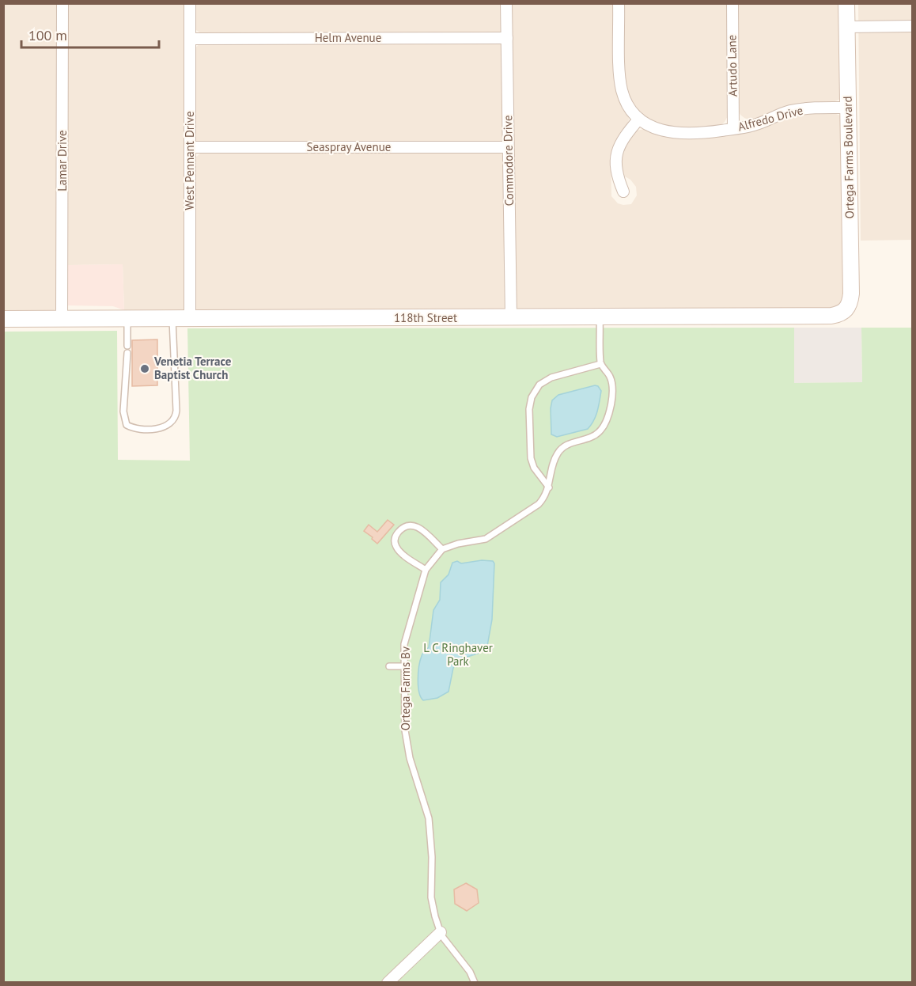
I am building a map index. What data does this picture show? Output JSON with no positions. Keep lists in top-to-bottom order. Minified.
{"streets":{"street":["Helm Avenue","Artudo Lane","Alfredo Drive","Seaspray Avenue","Ortega Farms Boulevard","Lamar Drive","West Pennant Drive","Commodore Drive","118th Street"],"lane":["Ortega Farms Bv"]},"crossings":[["Helm Avenue","West Pennant Drive"],["Helm Avenue","Commodore Drive"],["Artudo Lane","Alfredo Drive"],["Alfredo Drive","Ortega Farms Boulevard"],["Seaspray Avenue","West Pennant Drive"],["Seaspray Avenue","Commodore Drive"],["Ortega Farms Boulevard","118th Street"],["Lamar Drive","118th Street"],["West Pennant Drive","118th Street"],["Commodore Drive","118th Street"]],"parks":["L C Ringhaver Park"],"places":["Venetia Terrace Baptist Church"],"scale_bar":"100 m"}
